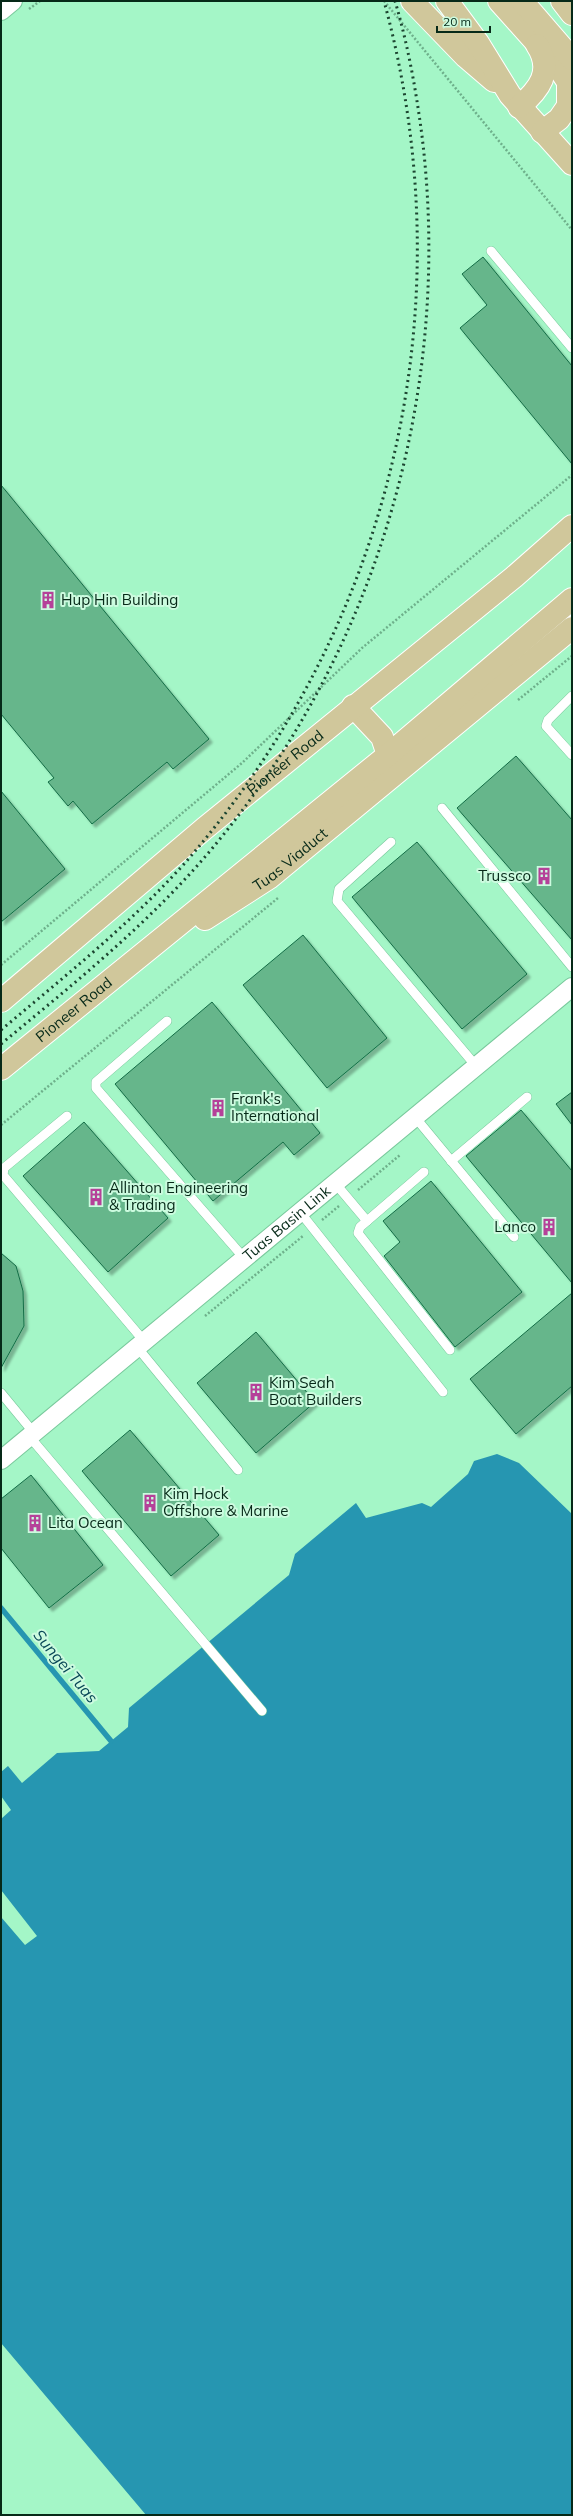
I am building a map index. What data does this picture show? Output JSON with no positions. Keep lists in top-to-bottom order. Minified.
{"streets":{"main road":["Pioneer Road","Tuas Viaduct"],"street":["Tuas Basin Link"]},"water":["Sungei Tuas"],"places":{"building":["Hup Hin Building","Trussco","Frank's International","Allinton Engineering & Trading","Lanco","Kim Seah Boat Builders","Kim Hock Offshore & Marine","Lita Ocean"]},"scale_bar":"20 m"}
